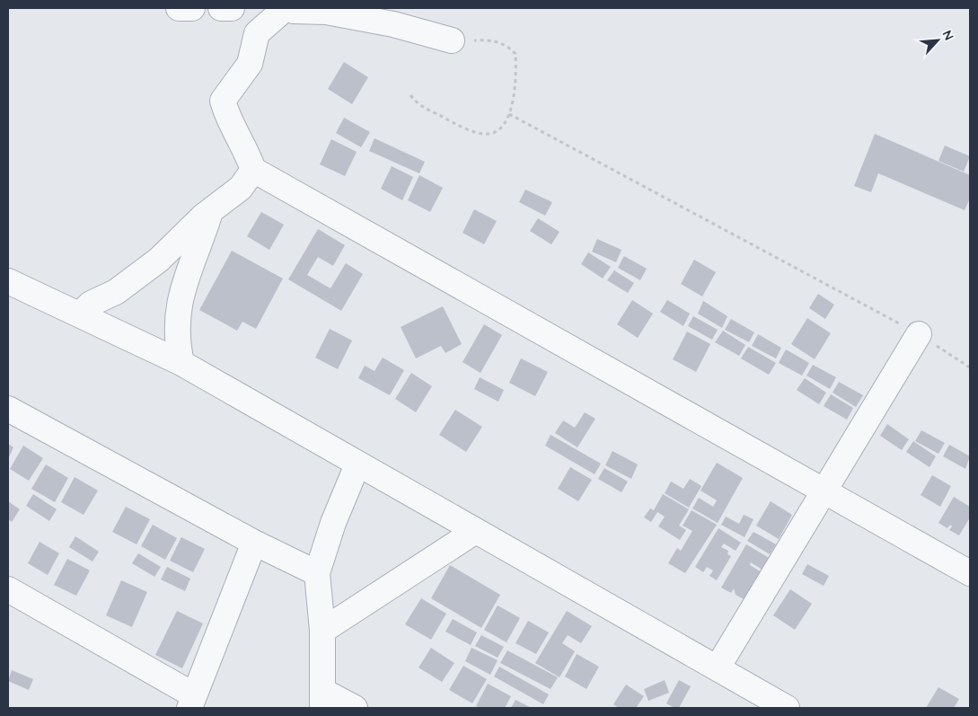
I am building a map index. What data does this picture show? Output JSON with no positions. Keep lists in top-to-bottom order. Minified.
{"north":"top right"}
